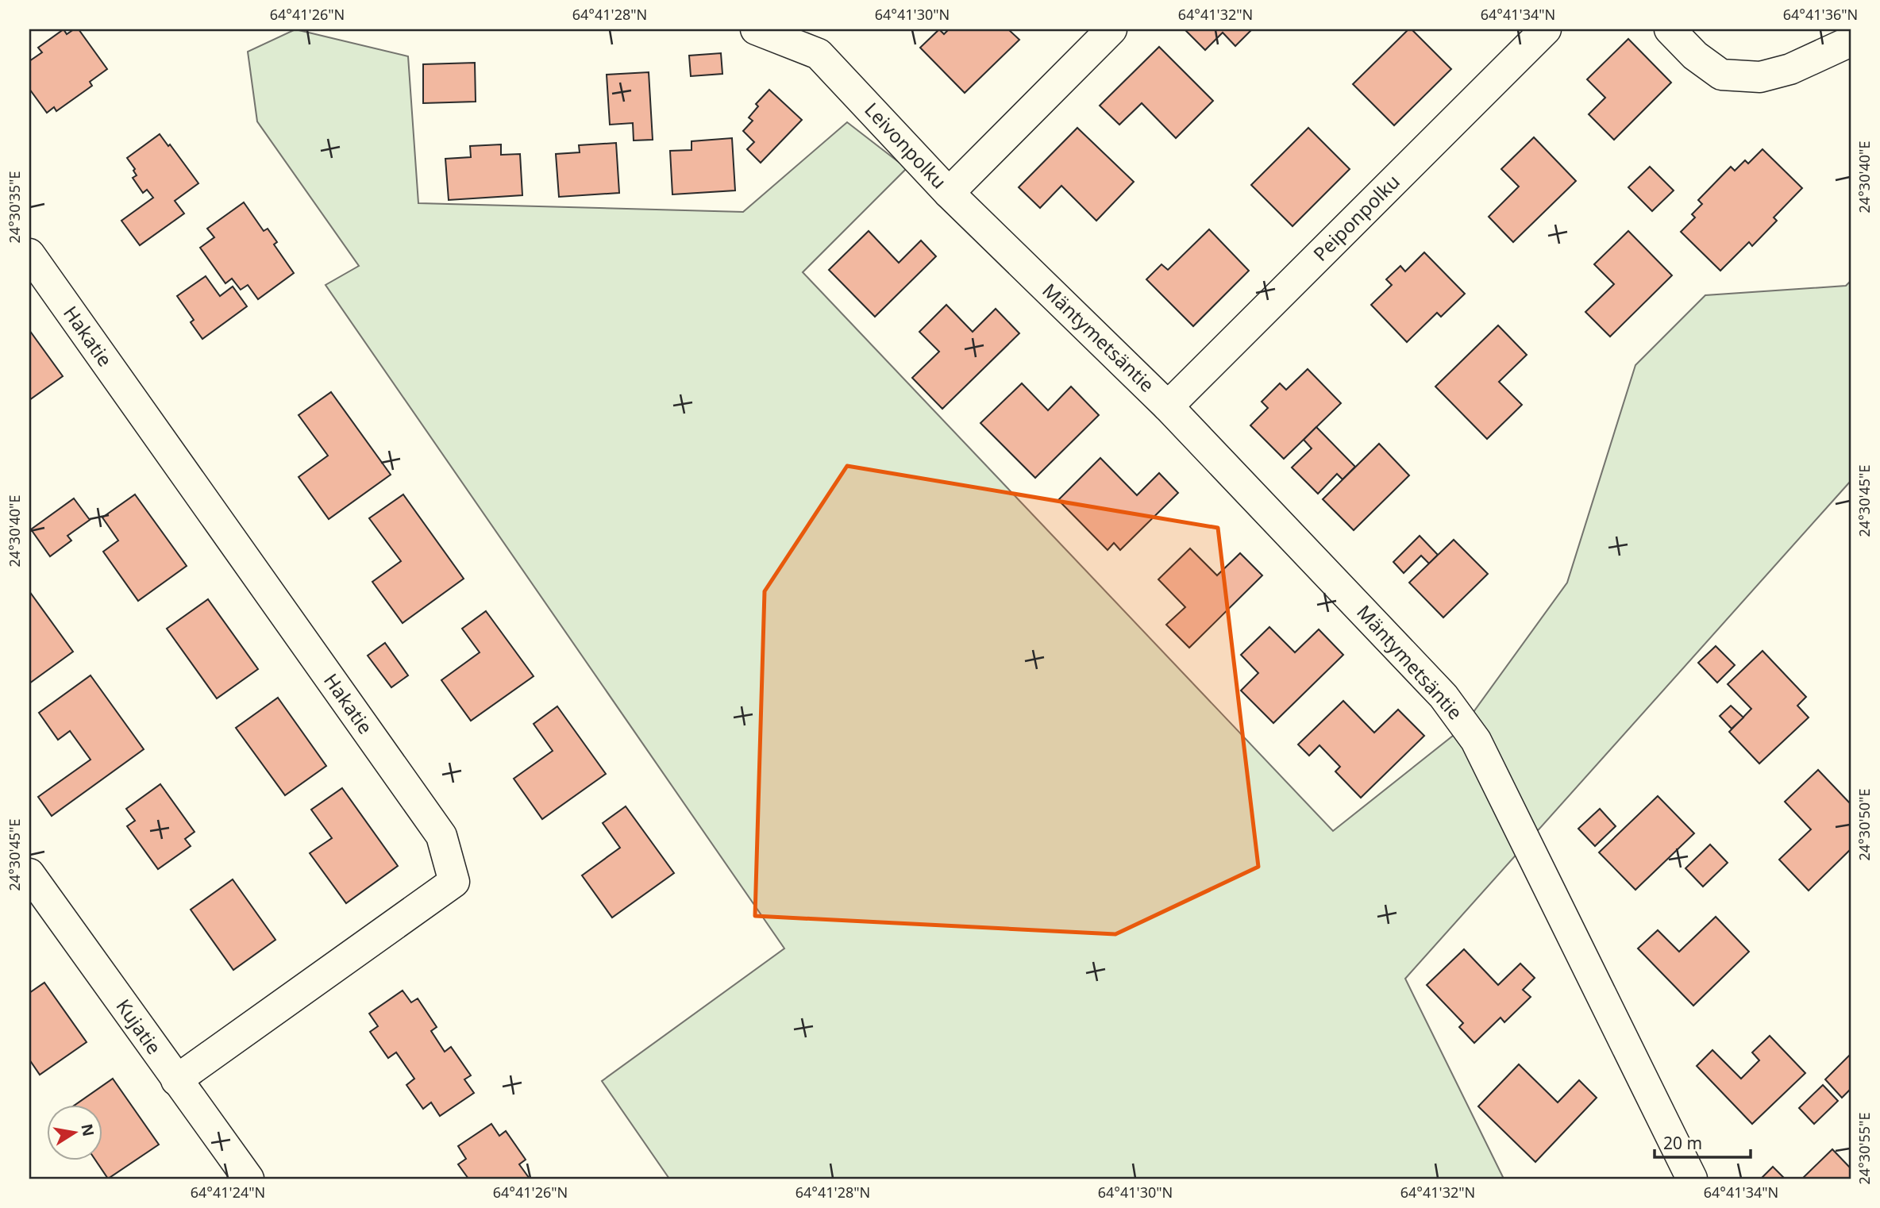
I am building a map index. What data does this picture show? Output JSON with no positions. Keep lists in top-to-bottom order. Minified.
{"streets":{"street":["Leivonpolku","Peiponpolku","Hakatie","Mäntymetsäntie","Kujatie"]},"crossings":[["Leivonpolku","Mäntymetsäntie"],["Peiponpolku","Mäntymetsäntie"],["Hakatie","Kujatie"]],"scale_bar":"20 m","north":"right","coordinates":["64°41'26\"N","64°41'28\"N","64°41'30\"N","64°41'32\"N","64°41'34\"N","64°41'36\"N","24°30'40\"E","24°30'35\"E","24°30'45\"E","24°30'50\"E","24°30'55\"E","64°41'24\"N"]}
